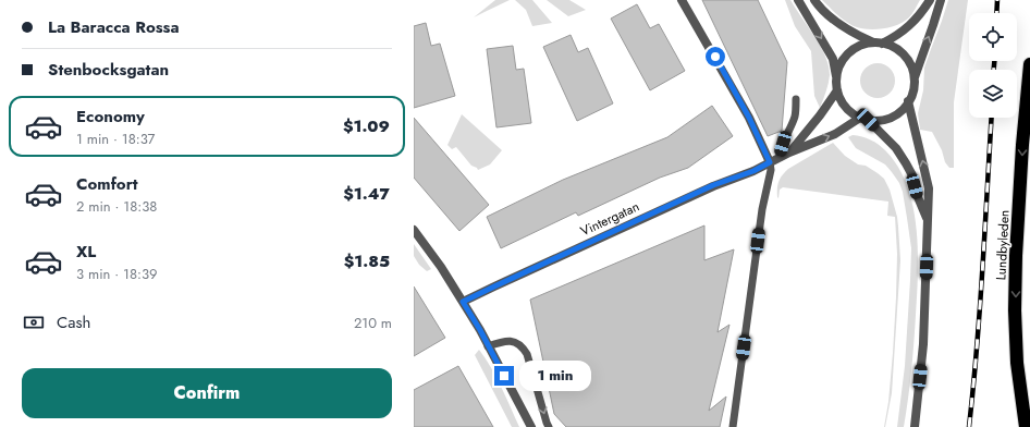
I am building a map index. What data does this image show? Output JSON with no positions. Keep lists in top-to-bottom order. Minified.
{"streets":{"highway":["Lundbyleden"],"street":["Vintergatan"]},"one_way":["Lundbyleden"],"page":{"banner":["La Baracca Rossa","Stenbocksgatan"],"list":[{"name":"Economy","note":"1 min · 18:37","value":"$1.09"},{"name":"Comfort","note":"2 min · 18:38","value":"$1.47"},{"name":"XL","note":"3 min · 18:39","value":"$1.85"}],"pay":["Cash","210 m"],"buttons":"Confirm","bubble":"1 min"}}
